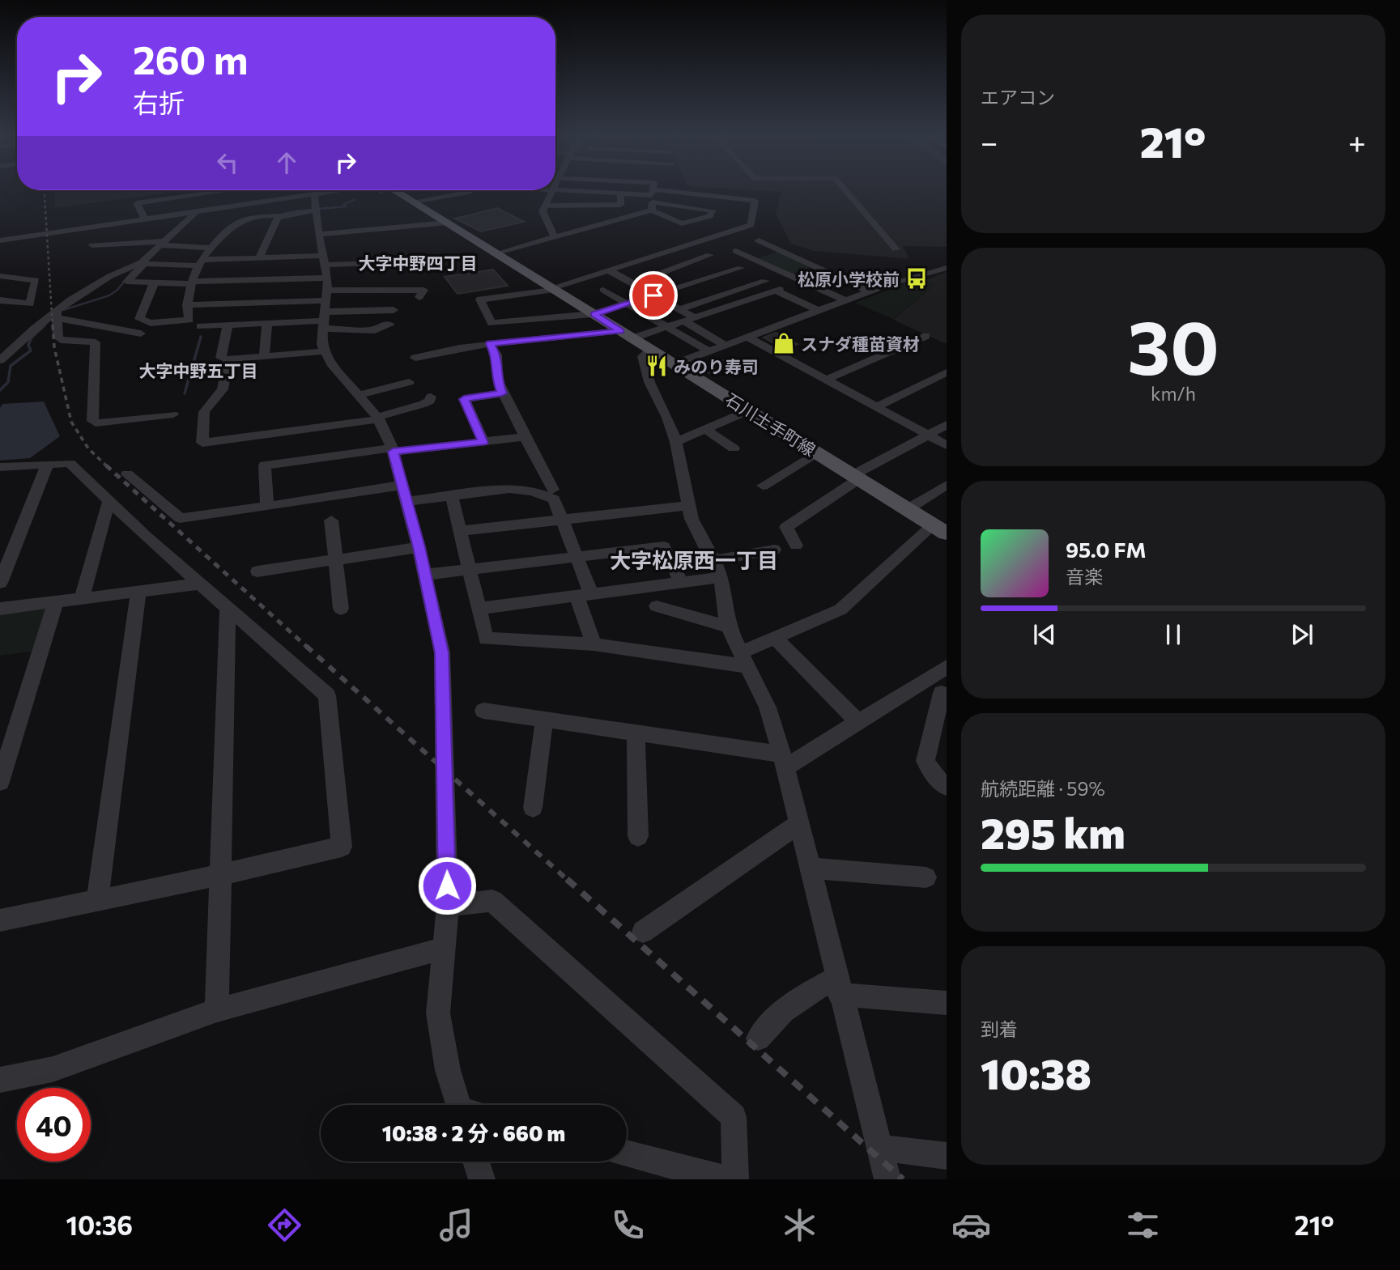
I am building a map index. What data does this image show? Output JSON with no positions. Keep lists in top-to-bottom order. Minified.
{"streets":{"main road":["石川土手町線"]},"districts":["大字中野四丁目","大字中野五丁目","大字松原西一丁目"],"places":{"bus stop":["松原小学校前"],"shop":["スナダ種苗資材"],"restaurant":["みのり寿司"]},"page":{"tile":["エアコン",["30","km/h"],["航続距離 · 59%","295 km"],["到着","10:38"]],"turn":["260 m","右折"],"heat":["−","21°","+"],"song":["95.0 FM","音楽"],"limit":"40","trip":"10:38 · 2 分 · 660 m","tabs":["10:36","21°"]}}
